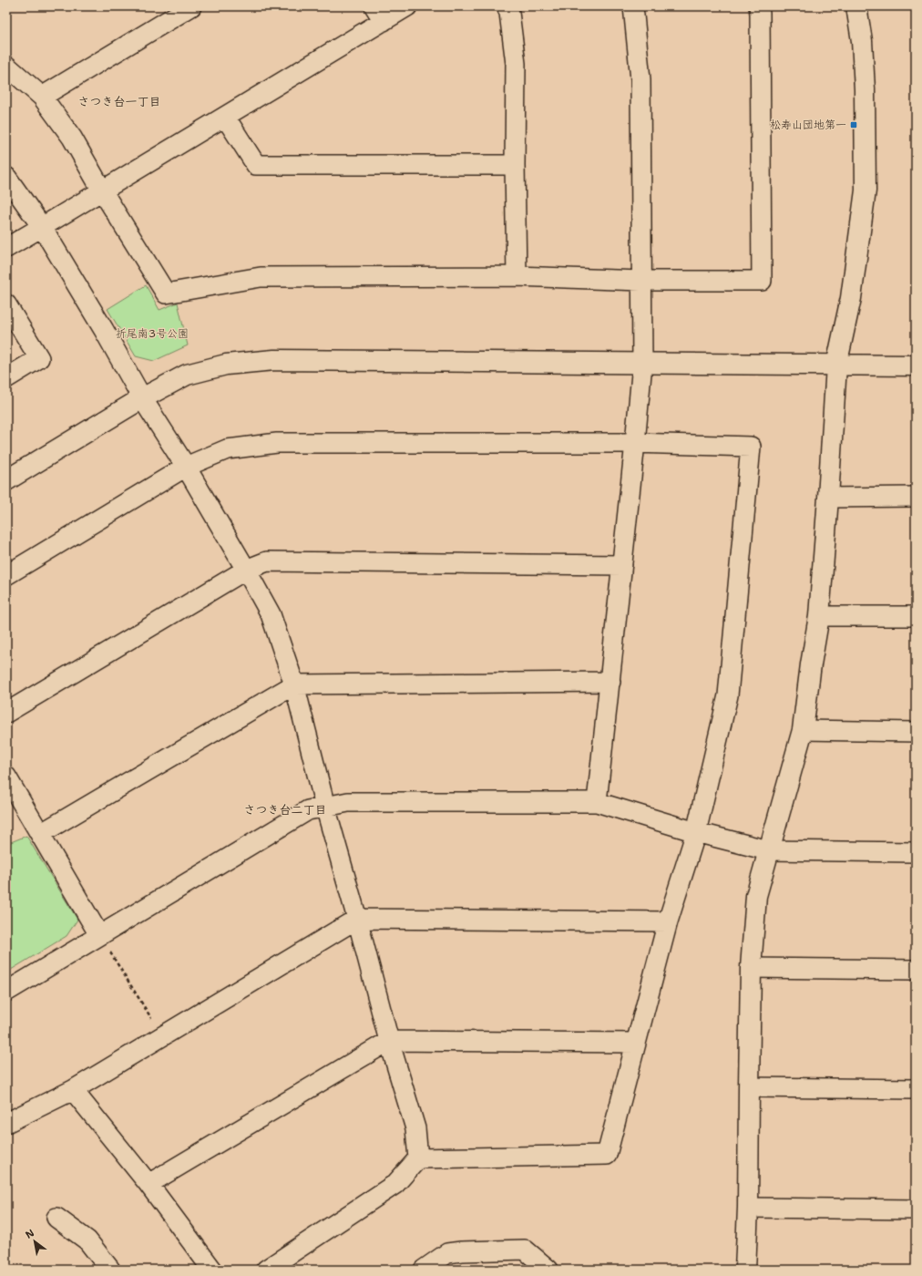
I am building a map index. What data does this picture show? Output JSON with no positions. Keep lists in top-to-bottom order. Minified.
{"districts":["さつき台一丁目","さつき台二丁目"],"parks":["折尾南3号公園"],"places":{"transit":["松寿山団地第一"]},"north":"top left"}
